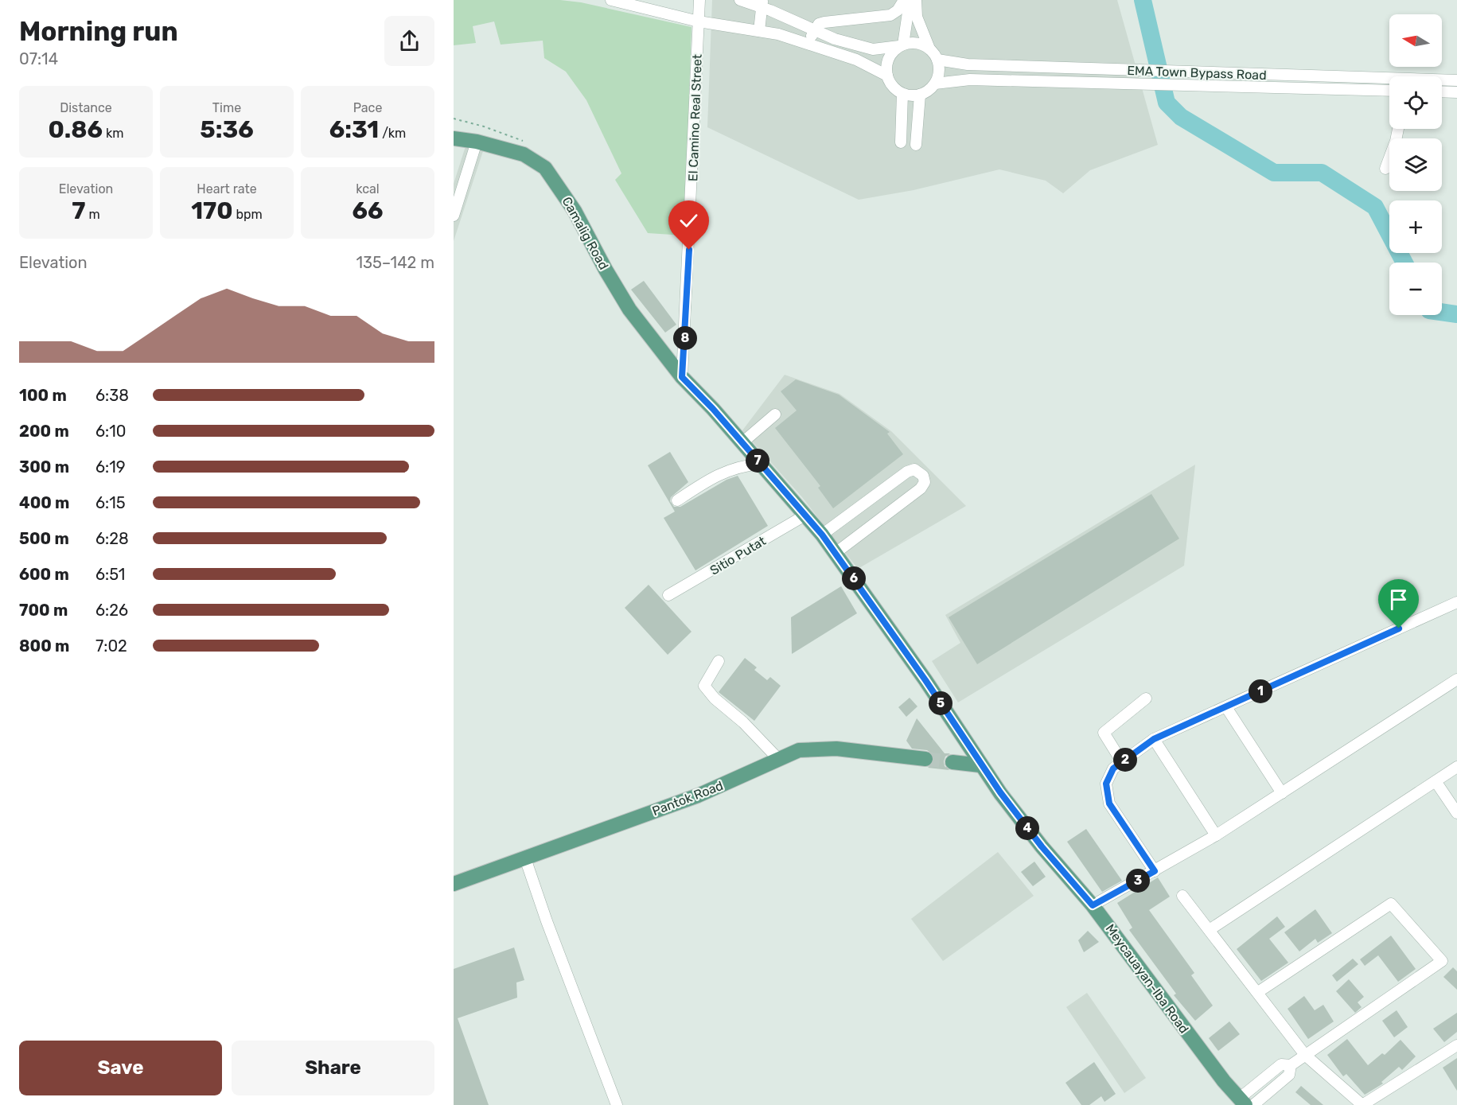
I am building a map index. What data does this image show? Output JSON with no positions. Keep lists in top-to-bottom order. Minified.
{"streets":{"main road":["Camalig Road","Pantok Road","Meycauayan-Iba Road"],"street":["EMA Town Bypass Road","El Camino Real Street","Sitio Putat"]},"crossings":[["El Camino Real Street","Camalig Road"],["El Camino Real Street","Meycauayan-Iba Road"],["Camalig Road","Meycauayan-Iba Road"],["Sitio Putat","Meycauayan-Iba Road"]],"north":"left","page":{"heading":["Morning run","07:14"],"map_buttons":["+","−"],"stats":[["Distance","0.86 km"],["Time","5:36"],["Pace","6:31 /km"],["Elevation","7 m"],["Heart rate","170 bpm"],["kcal","66"]],"chart":["Elevation","135–142 m"],"pins":["8","7","6","1","5","2","4","3"],"list":[{"name":"100 m","note":"6:38"},{"name":"200 m","note":"6:10"},{"name":"300 m","note":"6:19"},{"name":"400 m","note":"6:15"},{"name":"500 m","note":"6:28"},{"name":"600 m","note":"6:51"},{"name":"700 m","note":"6:26"},{"name":"800 m","note":"7:02"}],"buttons":["Save","Share"]}}
